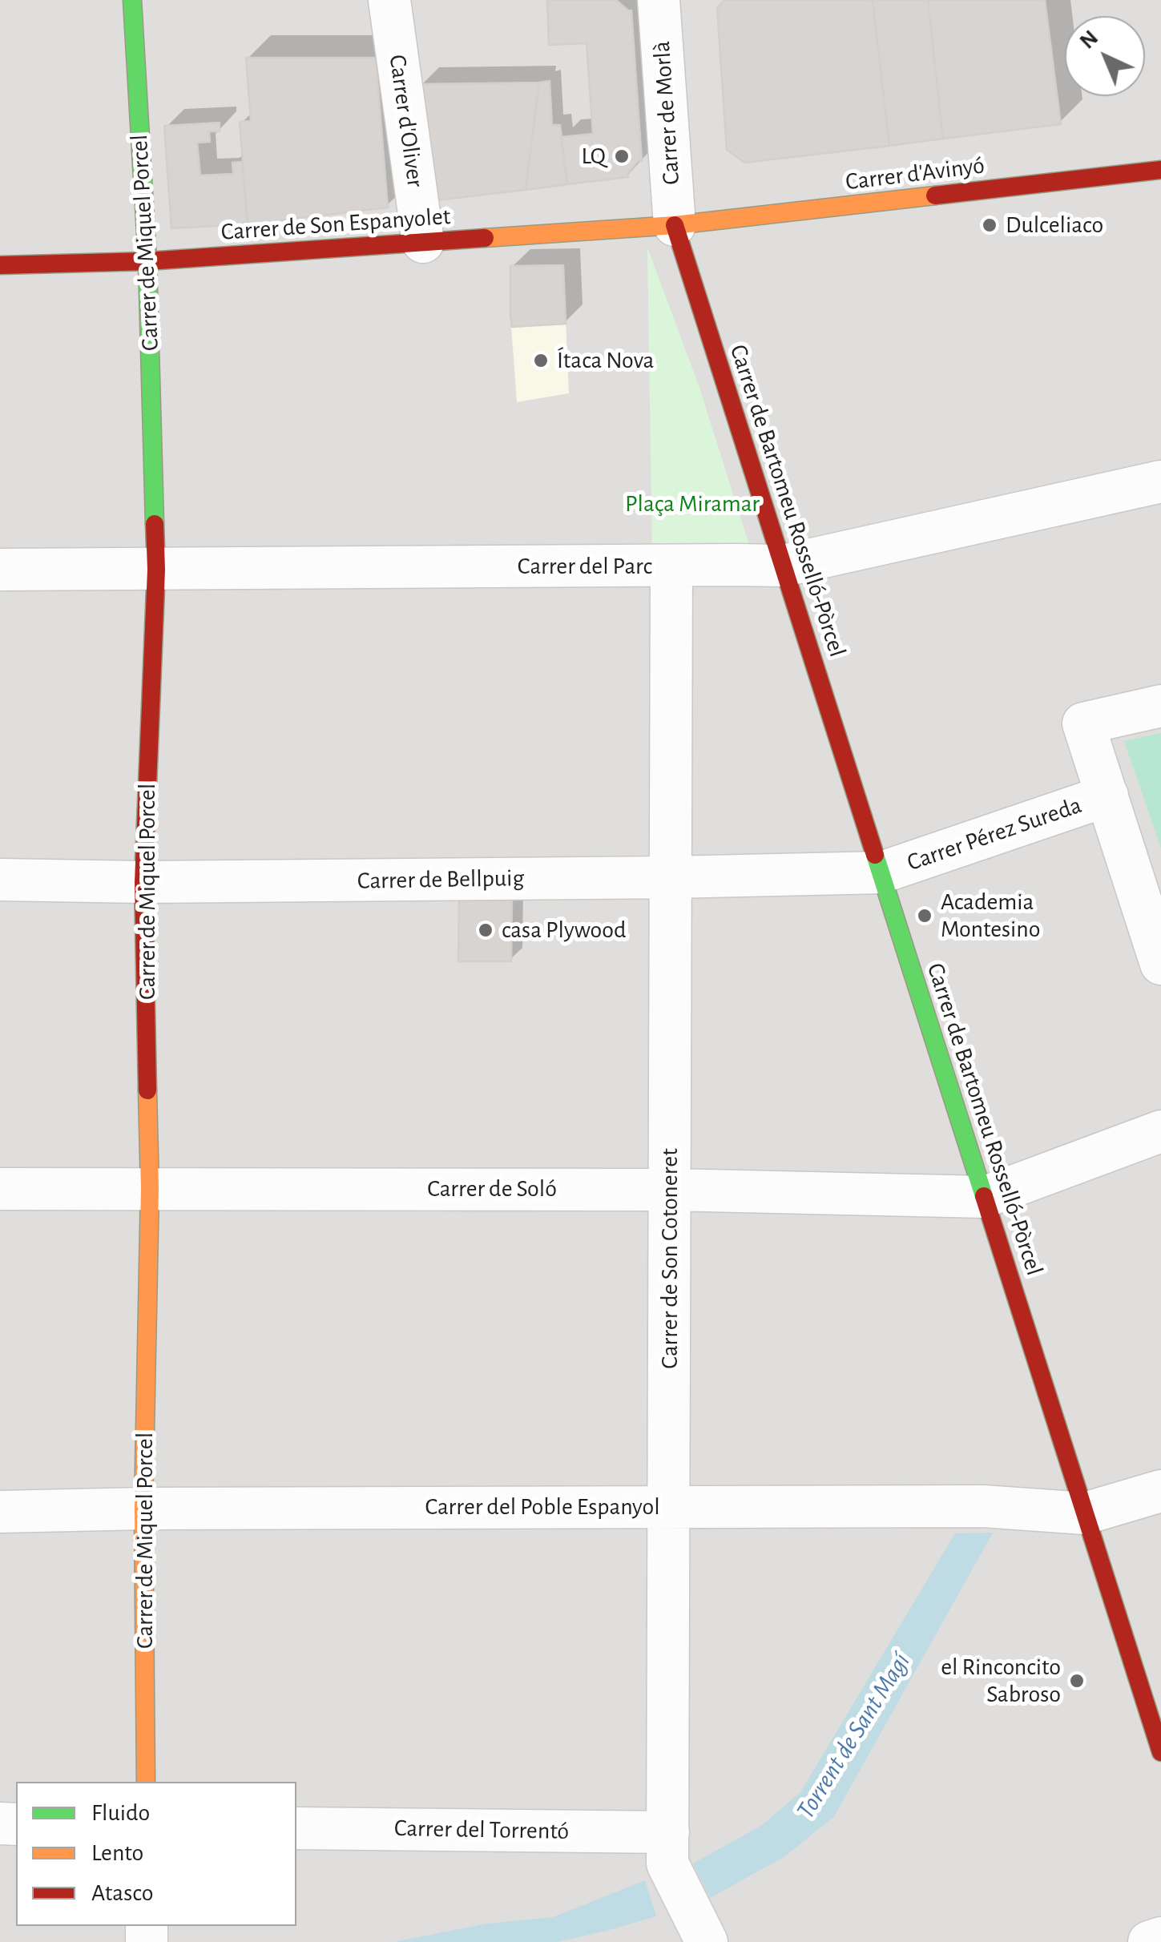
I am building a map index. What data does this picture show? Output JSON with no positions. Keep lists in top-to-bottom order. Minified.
{"streets":{"street":["Carrer de Morlà","Carrer d'Oliver","Carrer d'Avinyó","Carrer de Son Espanyolet","Carrer de Miquel Porcel","Carrer de Bartomeu Rosselló-Pòrcel","Carrer del Parc","Carrer Pérez Sureda","Carrer de Bellpuig","Carrer de Soló","Carrer de Son Cotoneret","Carrer del Poble Espanyol","Carrer del Torrentó"]},"crossings":[["Carrer de Morlà","Carrer d'Avinyó"],["Carrer de Morlà","Carrer de Son Espanyolet"],["Carrer de Morlà","Carrer de Bartomeu Rosselló-Pòrcel"],["Carrer d'Oliver","Carrer de Son Espanyolet"],["Carrer d'Avinyó","Carrer de Son Espanyolet"],["Carrer d'Avinyó","Carrer de Bartomeu Rosselló-Pòrcel"],["Carrer de Son Espanyolet","Carrer de Miquel Porcel"],["Carrer de Son Espanyolet","Carrer de Bartomeu Rosselló-Pòrcel"],["Carrer de Miquel Porcel","Carrer del Parc"],["Carrer de Miquel Porcel","Carrer de Bellpuig"],["Carrer de Miquel Porcel","Carrer de Soló"],["Carrer de Miquel Porcel","Carrer del Poble Espanyol"],["Carrer de Bartomeu Rosselló-Pòrcel","Carrer del Parc"],["Carrer de Bartomeu Rosselló-Pòrcel","Carrer Pérez Sureda"],["Carrer de Bartomeu Rosselló-Pòrcel","Carrer de Bellpuig"],["Carrer de Bartomeu Rosselló-Pòrcel","Carrer de Soló"],["Carrer de Bartomeu Rosselló-Pòrcel","Carrer del Poble Espanyol"],["Carrer del Parc","Carrer de Son Cotoneret"],["Carrer Pérez Sureda","Carrer de Bellpuig"],["Carrer de Bellpuig","Carrer de Son Cotoneret"],["Carrer de Soló","Carrer de Son Cotoneret"],["Carrer de Son Cotoneret","Carrer del Poble Espanyol"],["Carrer de Son Cotoneret","Carrer del Torrentó"]],"water":["Torrent de Sant Magí"],"parks":["Plaça Miramar"],"places":["LQ","Dulceliaco","Ítaca Nova","Academia Montesino","casa Plywood","el Rinconcito Sabroso"],"legend":["Fluido","Lento","Atasco"],"north":"top left"}
